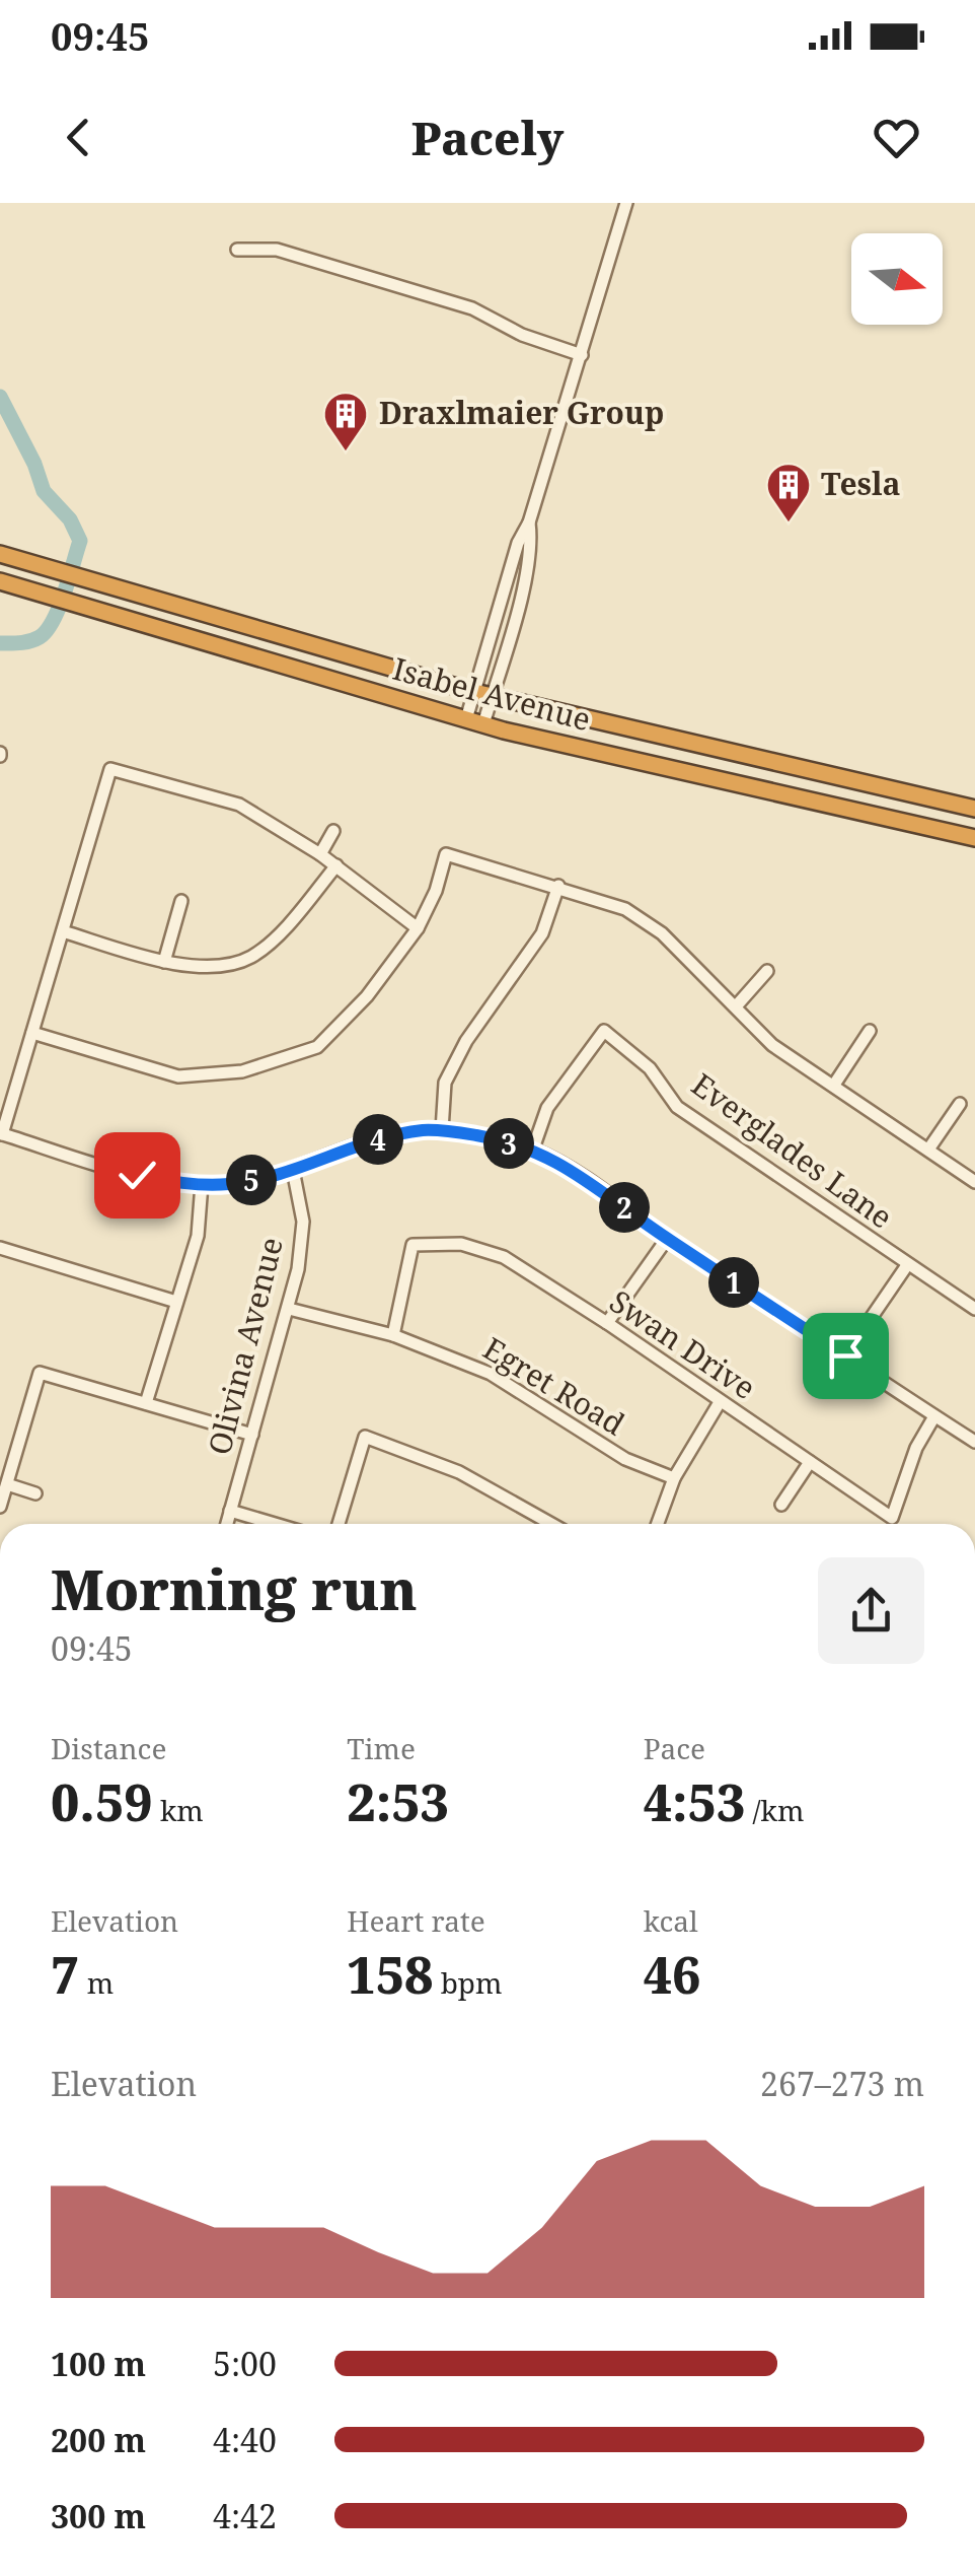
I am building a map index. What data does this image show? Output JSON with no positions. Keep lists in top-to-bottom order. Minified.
{"streets":{"highway":["Isabel Avenue"],"street":["Everglades Lane","Swan Drive","Olivina Avenue","Egret Road"]},"crossings":[["Swan Drive","Egret Road"],["Olivina Avenue","Egret Road"]],"places":{"building":["Draxlmaier Group","Tesla"]},"north":"right","page":{"status":"09:45","header":"Pacely","pins":["4","3","5","2","1"],"heading":["Morning run","09:45"],"stats":[["Distance","0.59 km"],["Time","2:53"],["Pace","4:53 /km"],["Elevation","7 m"],["Heart rate","158 bpm"],["kcal","46"]],"chart":["Elevation","267–273 m"],"list":[{"name":"100 m","note":"5:00"},{"name":"200 m","note":"4:40"},{"name":"300 m","note":"4:42"}]}}
